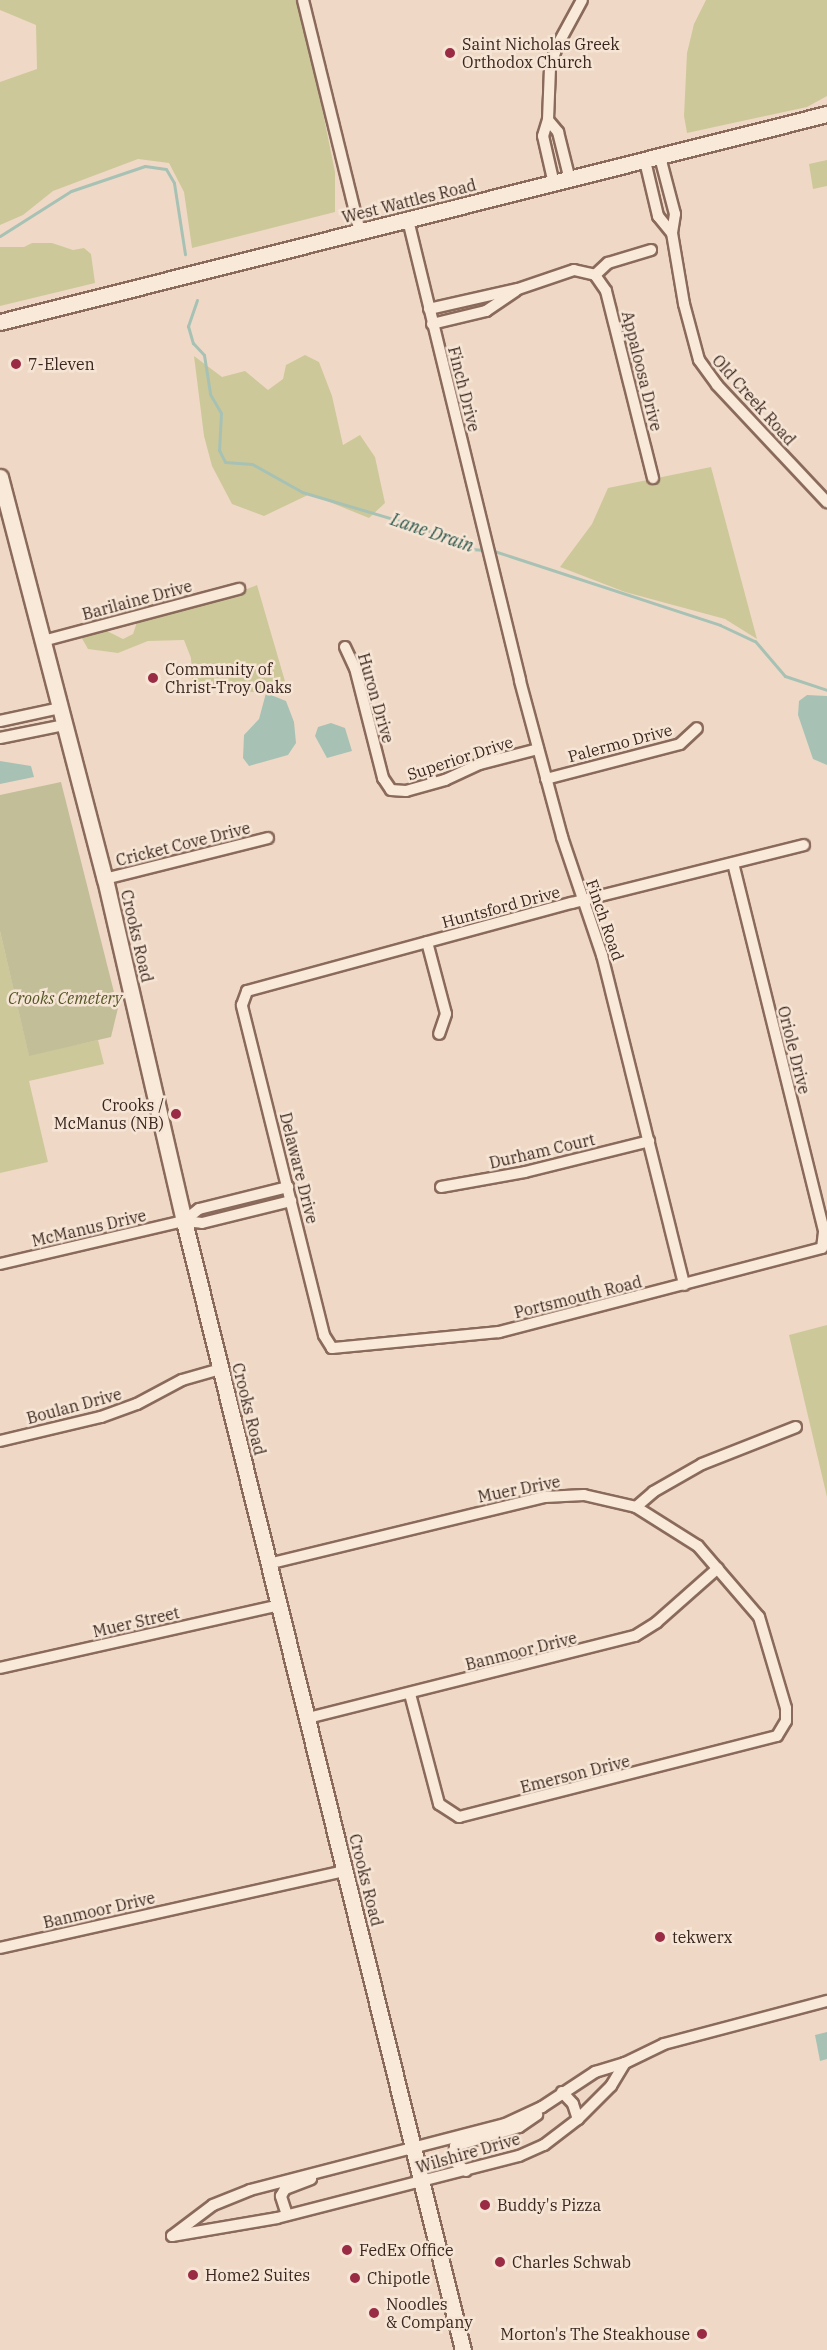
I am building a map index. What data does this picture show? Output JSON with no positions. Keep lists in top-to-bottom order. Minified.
{"streets":{"main road":["West Wattles Road","Crooks Road"],"street":["Appaloosa Drive","Finch Drive","Old Creek Road","Barilaine Drive","Huron Drive","Palermo Drive","Superior Drive","Cricket Cove Drive","Huntsford Drive","Finch Road","Oriole Drive","Durham Court","Delaware Drive","McManus Drive","Portsmouth Road","Boulan Drive","Muer Drive","Muer Street","Banmoor Drive","Emerson Drive","Wilshire Drive"]},"crossings":[["West Wattles Road","Finch Drive"],["West Wattles Road","Old Creek Road"],["Finch Drive","Finch Road"],["Barilaine Drive","Crooks Road"],["Huron Drive","Superior Drive"],["Palermo Drive","Finch Road"],["Superior Drive","Finch Road"],["Cricket Cove Drive","Crooks Road"],["Huntsford Drive","Finch Road"],["Huntsford Drive","Oriole Drive"],["Huntsford Drive","Delaware Drive"],["Finch Road","Durham Court"],["Finch Road","Portsmouth Road"],["Crooks Road","McManus Drive"],["Crooks Road","Boulan Drive"],["Crooks Road","Muer Drive"],["Crooks Road","Muer Street"],["Crooks Road","Banmoor Drive"],["Crooks Road","Wilshire Drive"],["Oriole Drive","Portsmouth Road"],["Delaware Drive","Portsmouth Road"],["Muer Drive","Banmoor Drive"],["Muer Drive","Emerson Drive"],["Banmoor Drive","Emerson Drive"]],"water":["Lane Drain"],"parks":["Crooks Cemetery"],"places":["Saint Nicholas Greek Orthodox Church","7-Eleven","Community of Christ-Troy Oaks","Crooks / McManus (NB)","tekwerx","Buddy's Pizza","FedEx Office","Charles Schwab","Home2 Suites","Chipotle","Noodles & Company","Morton's The Steakhouse"]}
